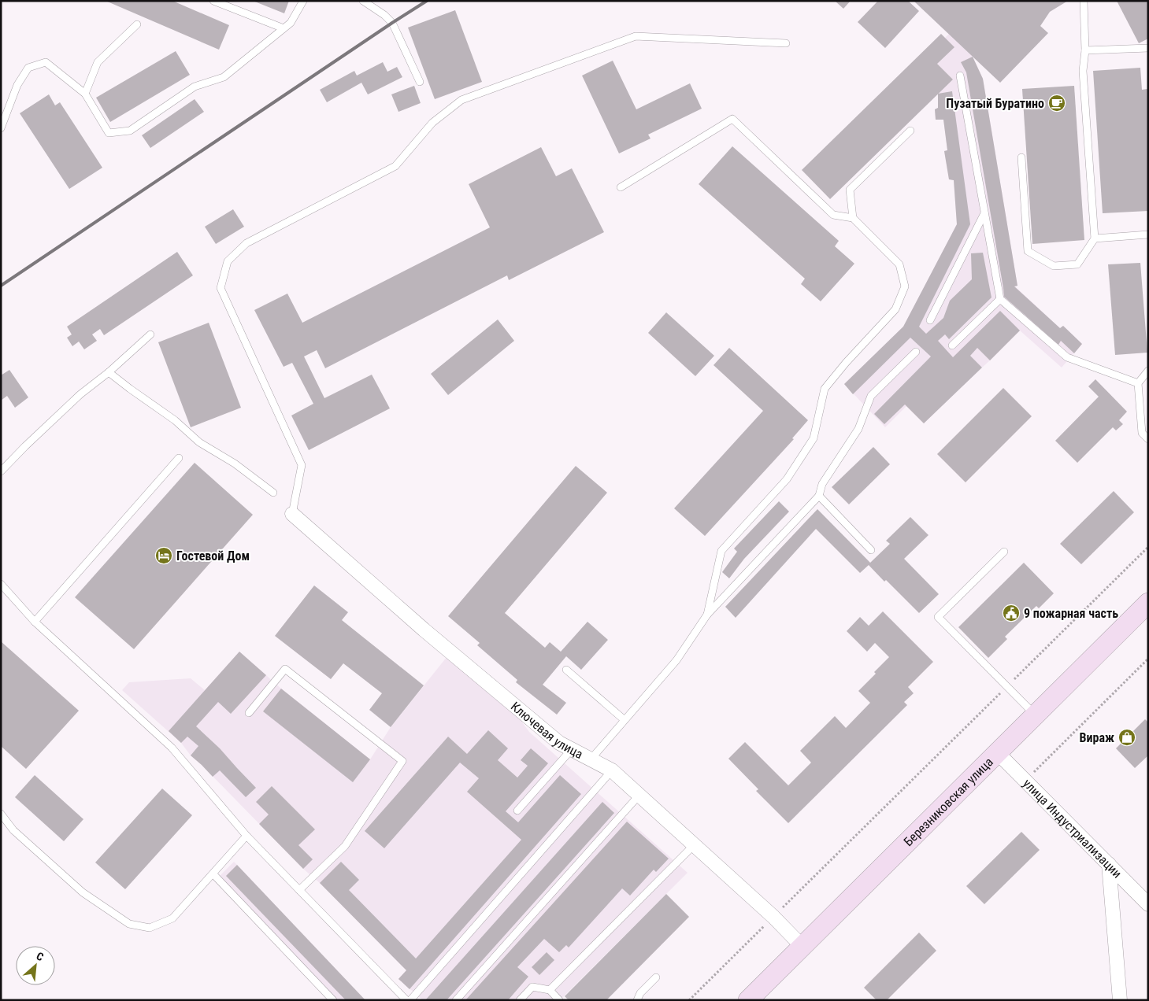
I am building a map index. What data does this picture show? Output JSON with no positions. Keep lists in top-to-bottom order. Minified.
{"streets":{"main road":["Березниковская улица"],"street":["Ключевая улица","улица Индустриализации"]},"crossings":[["Ключевая улица","Березниковская улица"],["Березниковская улица","улица Индустриализации"]],"places":{"cafe":["Пузатый Буратино"],"hotel":["Гостевой Дом"],"public building":["9 пожарная часть"],"shop":["Вираж"]},"north":"top right"}
